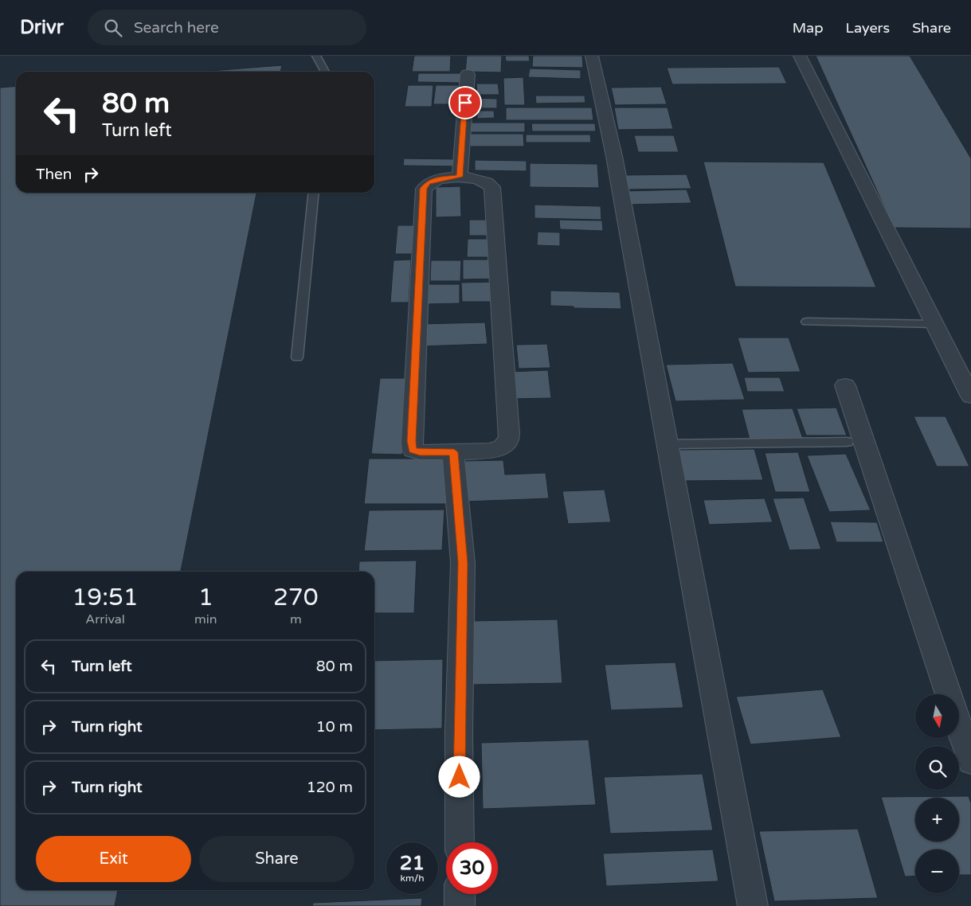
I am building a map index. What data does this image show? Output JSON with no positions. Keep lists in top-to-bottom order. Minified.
{"north":"bottom","page":{"header":"Drivr","search":"Search here","nav":["Map","Layers","Share"],"turn":["80 m","Turn left"],"then":"Then","eta":["19:51","Arrival","1","min","270","m"],"list":[{"name":"Turn left","value":"80 m"},{"name":"Turn right","value":"10 m"},{"name":"Turn right","value":"120 m"}],"map_buttons":["+","−"],"buttons":["Exit","Share"],"speed":"21 km/h","limit":"30"}}
